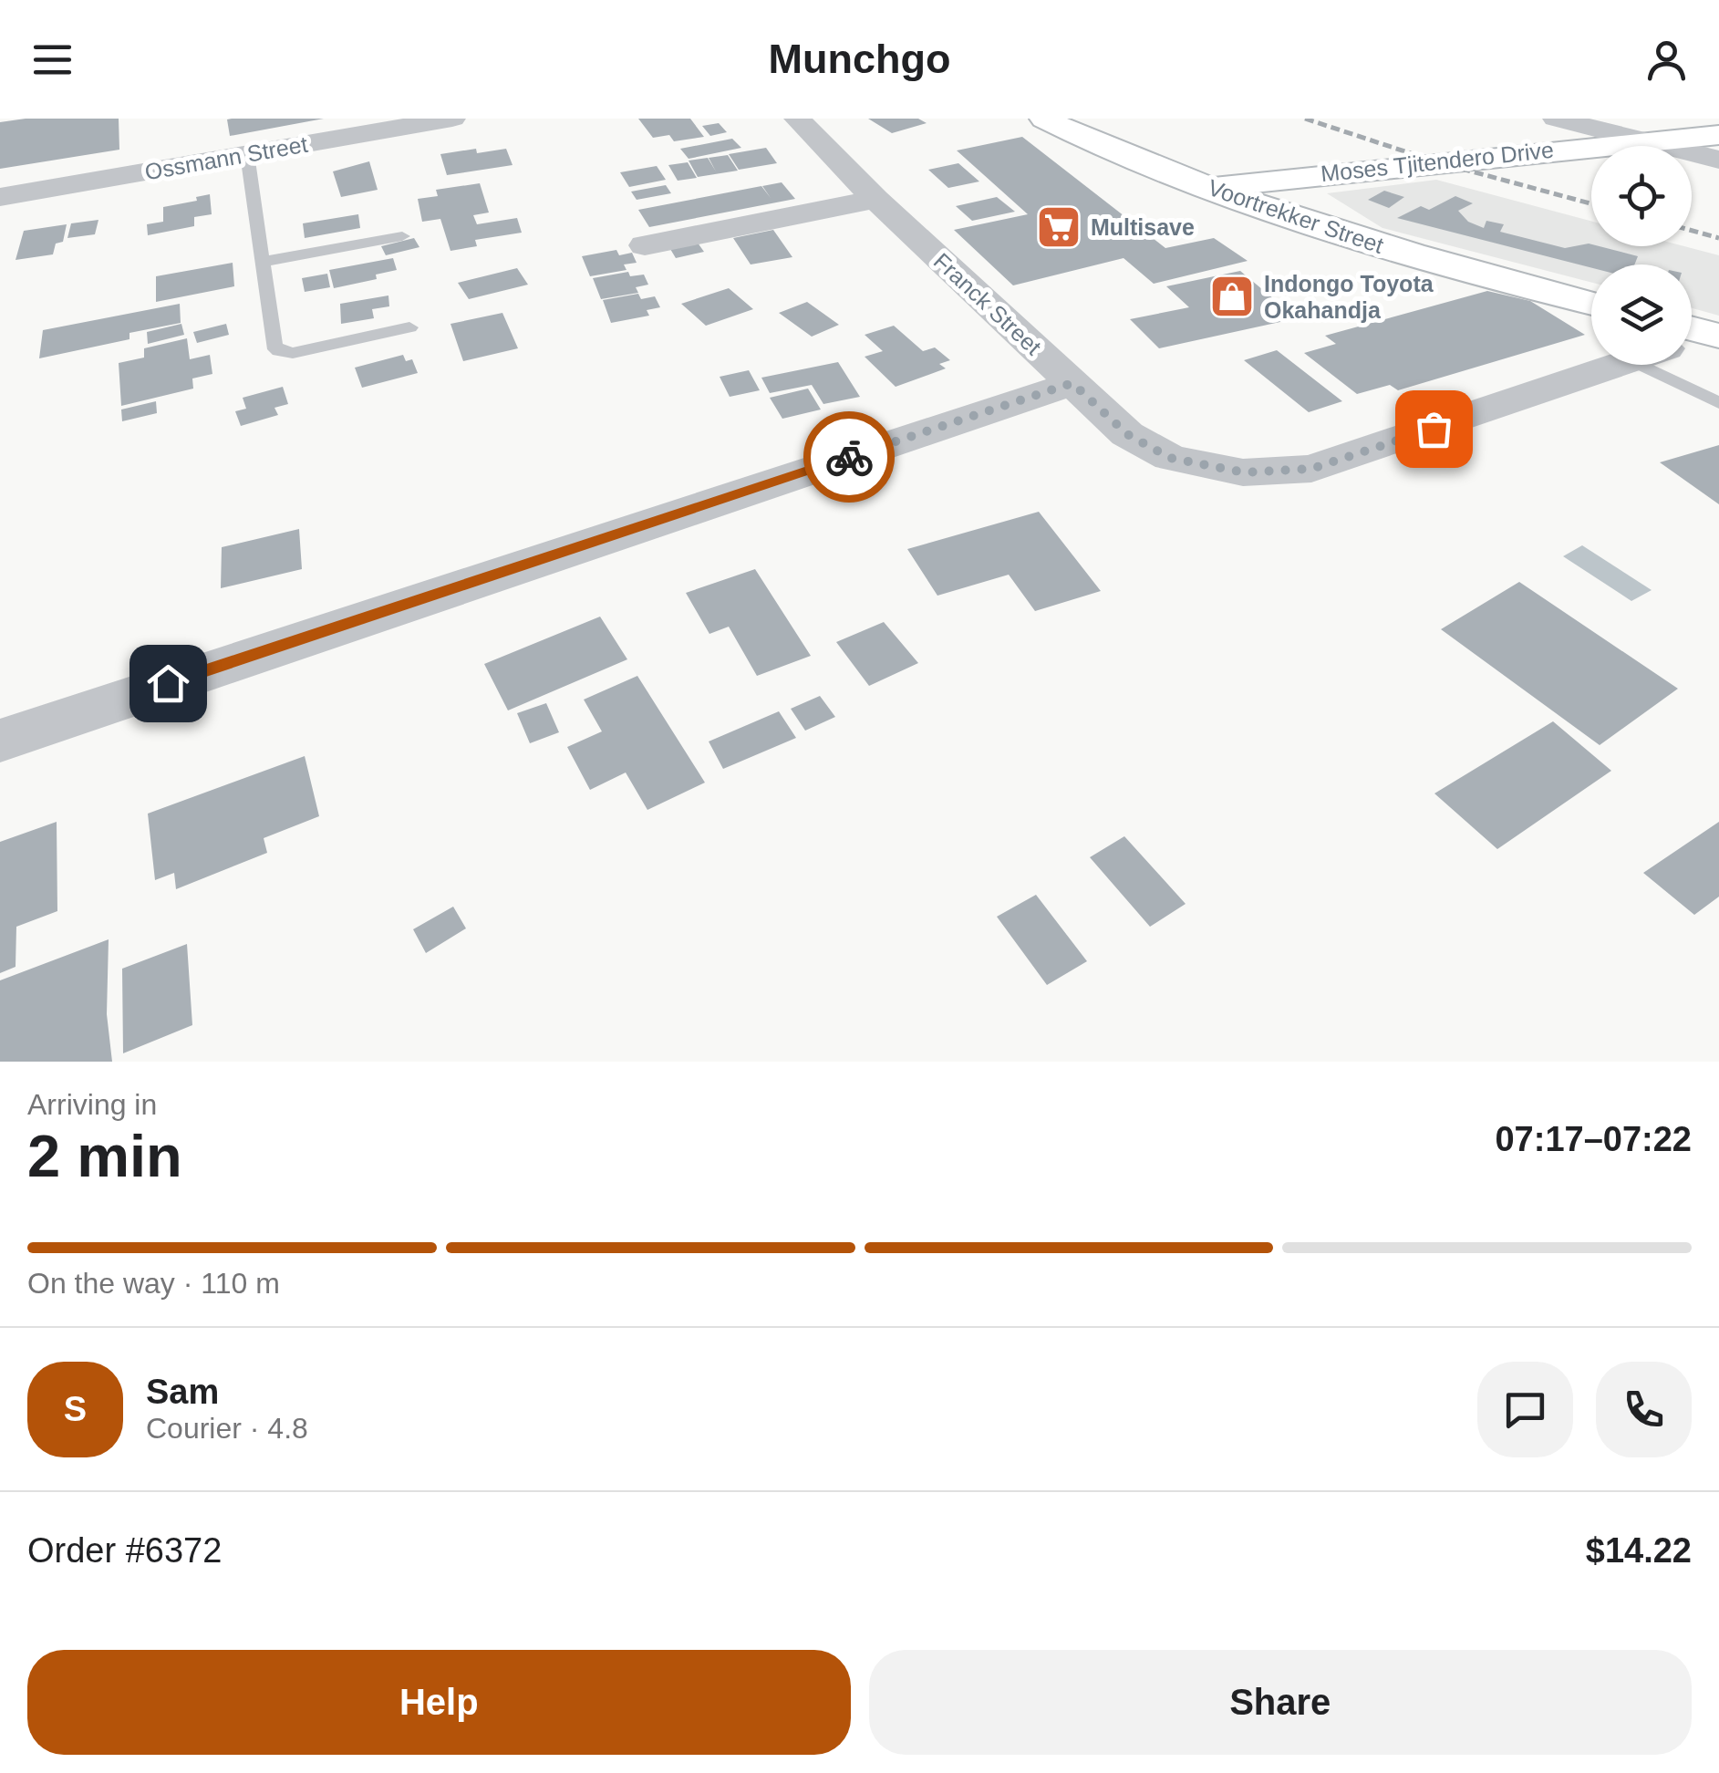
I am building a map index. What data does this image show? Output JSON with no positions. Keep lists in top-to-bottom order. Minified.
{"streets":{"main road":["Moses Tjitendero Drive","Voortrekker Street"],"street":["Ossmann Street","Franck Street"]},"crossings":[["Moses Tjitendero Drive","Voortrekker Street"]],"places":{"supermarket":["Multisave"],"shop":["Indongo Toyota Okahandja"]},"page":{"header":"Munchgo","heading":["2 min","Arriving in","07:17–07:22"],"panel":["Sam","Courier · 4.8","Order #6372","$14.22"],"bar":"On the way · 110 m","round":"S","buttons":["Help","Share"]}}
